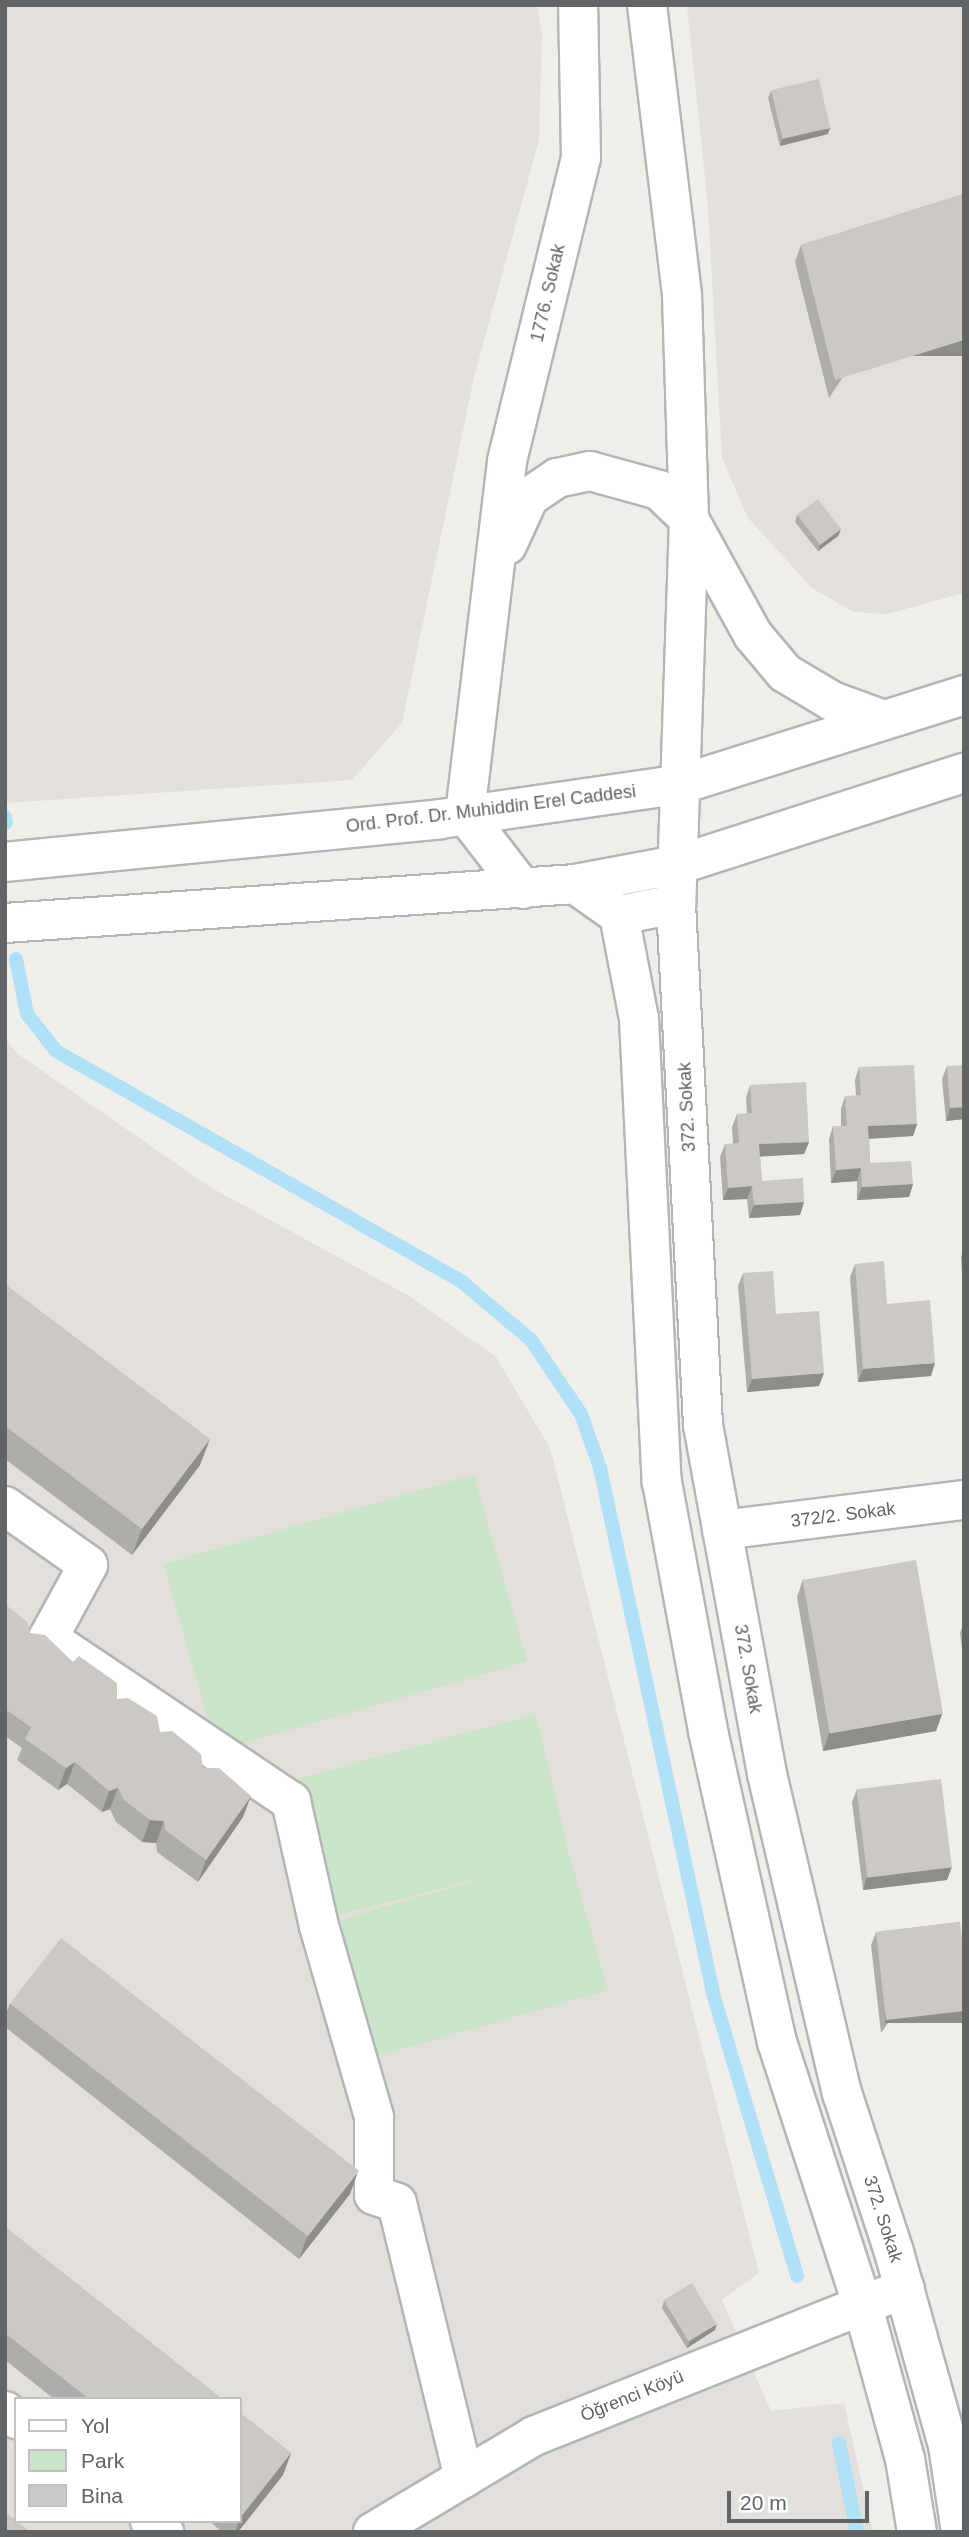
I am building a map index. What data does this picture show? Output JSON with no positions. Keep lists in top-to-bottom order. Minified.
{"streets":{"main road":["1776. Sokak","Ord. Prof. Dr. Muhiddin Erel Caddesi","372. Sokak","372/2. Sokak","Öğrenci Köyü"]},"crossings":[["1776. Sokak","Ord. Prof. Dr. Muhiddin Erel Caddesi"],["1776. Sokak","372. Sokak"],["Ord. Prof. Dr. Muhiddin Erel Caddesi","372. Sokak"],["372. Sokak","372/2. Sokak"],["372. Sokak","Öğrenci Köyü"]],"legend":["Yol","Park","Bina"],"scale_bar":"20 m"}
